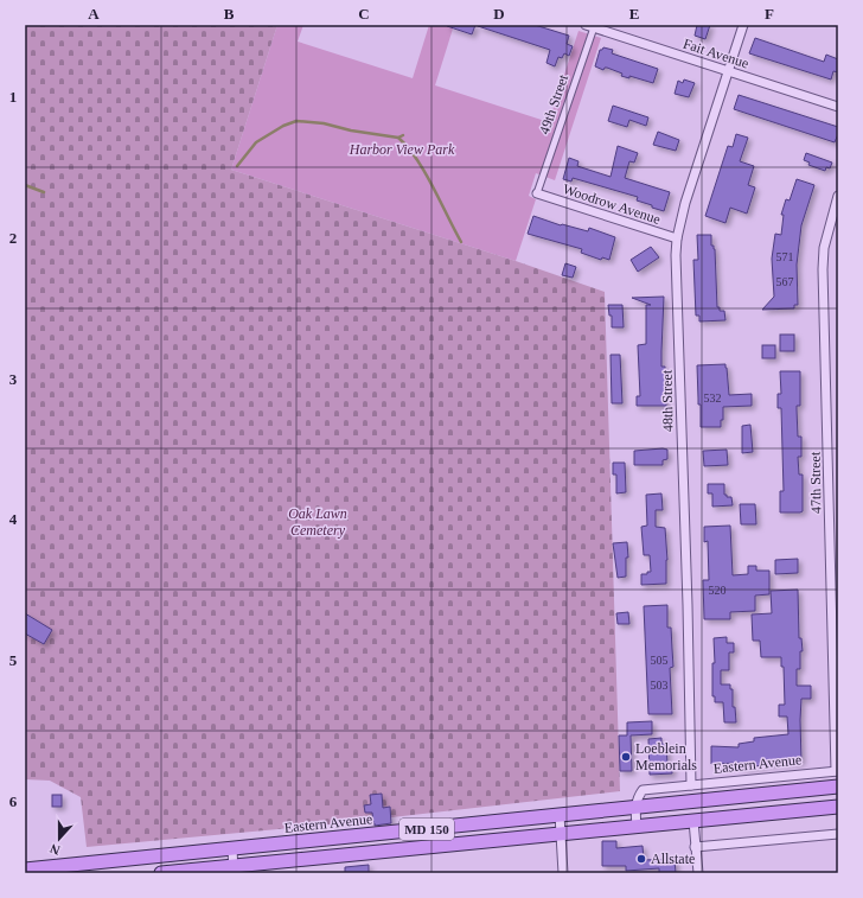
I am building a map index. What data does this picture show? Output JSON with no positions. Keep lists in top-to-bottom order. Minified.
{"streets":{"main road":["Eastern Avenue","MD 150"],"street":["Fait Avenue","49th Street","Woodrow Avenue","48th Street","47th Street"]},"crossings":[["Fait Avenue","49th Street"],["Fait Avenue","48th Street"],["49th Street","Woodrow Avenue"],["Woodrow Avenue","48th Street"],["48th Street","Eastern Avenue"],["47th Street","Eastern Avenue"]],"parks":["Harbor View Park","Oak Lawn Cemetery"],"places":["Loeblein Memorials","Allstate"],"house_numbers":["571","567","532","520","505","503"],"north":"bottom","grid":{"columns":["A","B","C","D","E","F"],"rows":["1","2","3","4","5","6"]}}
